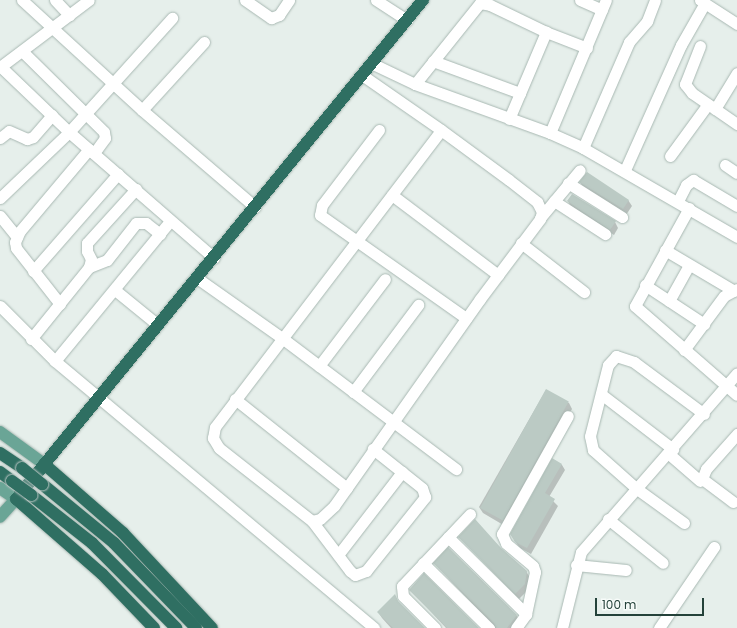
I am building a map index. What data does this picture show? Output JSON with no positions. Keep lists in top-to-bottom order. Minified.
{"scale_bar":"100 m"}
